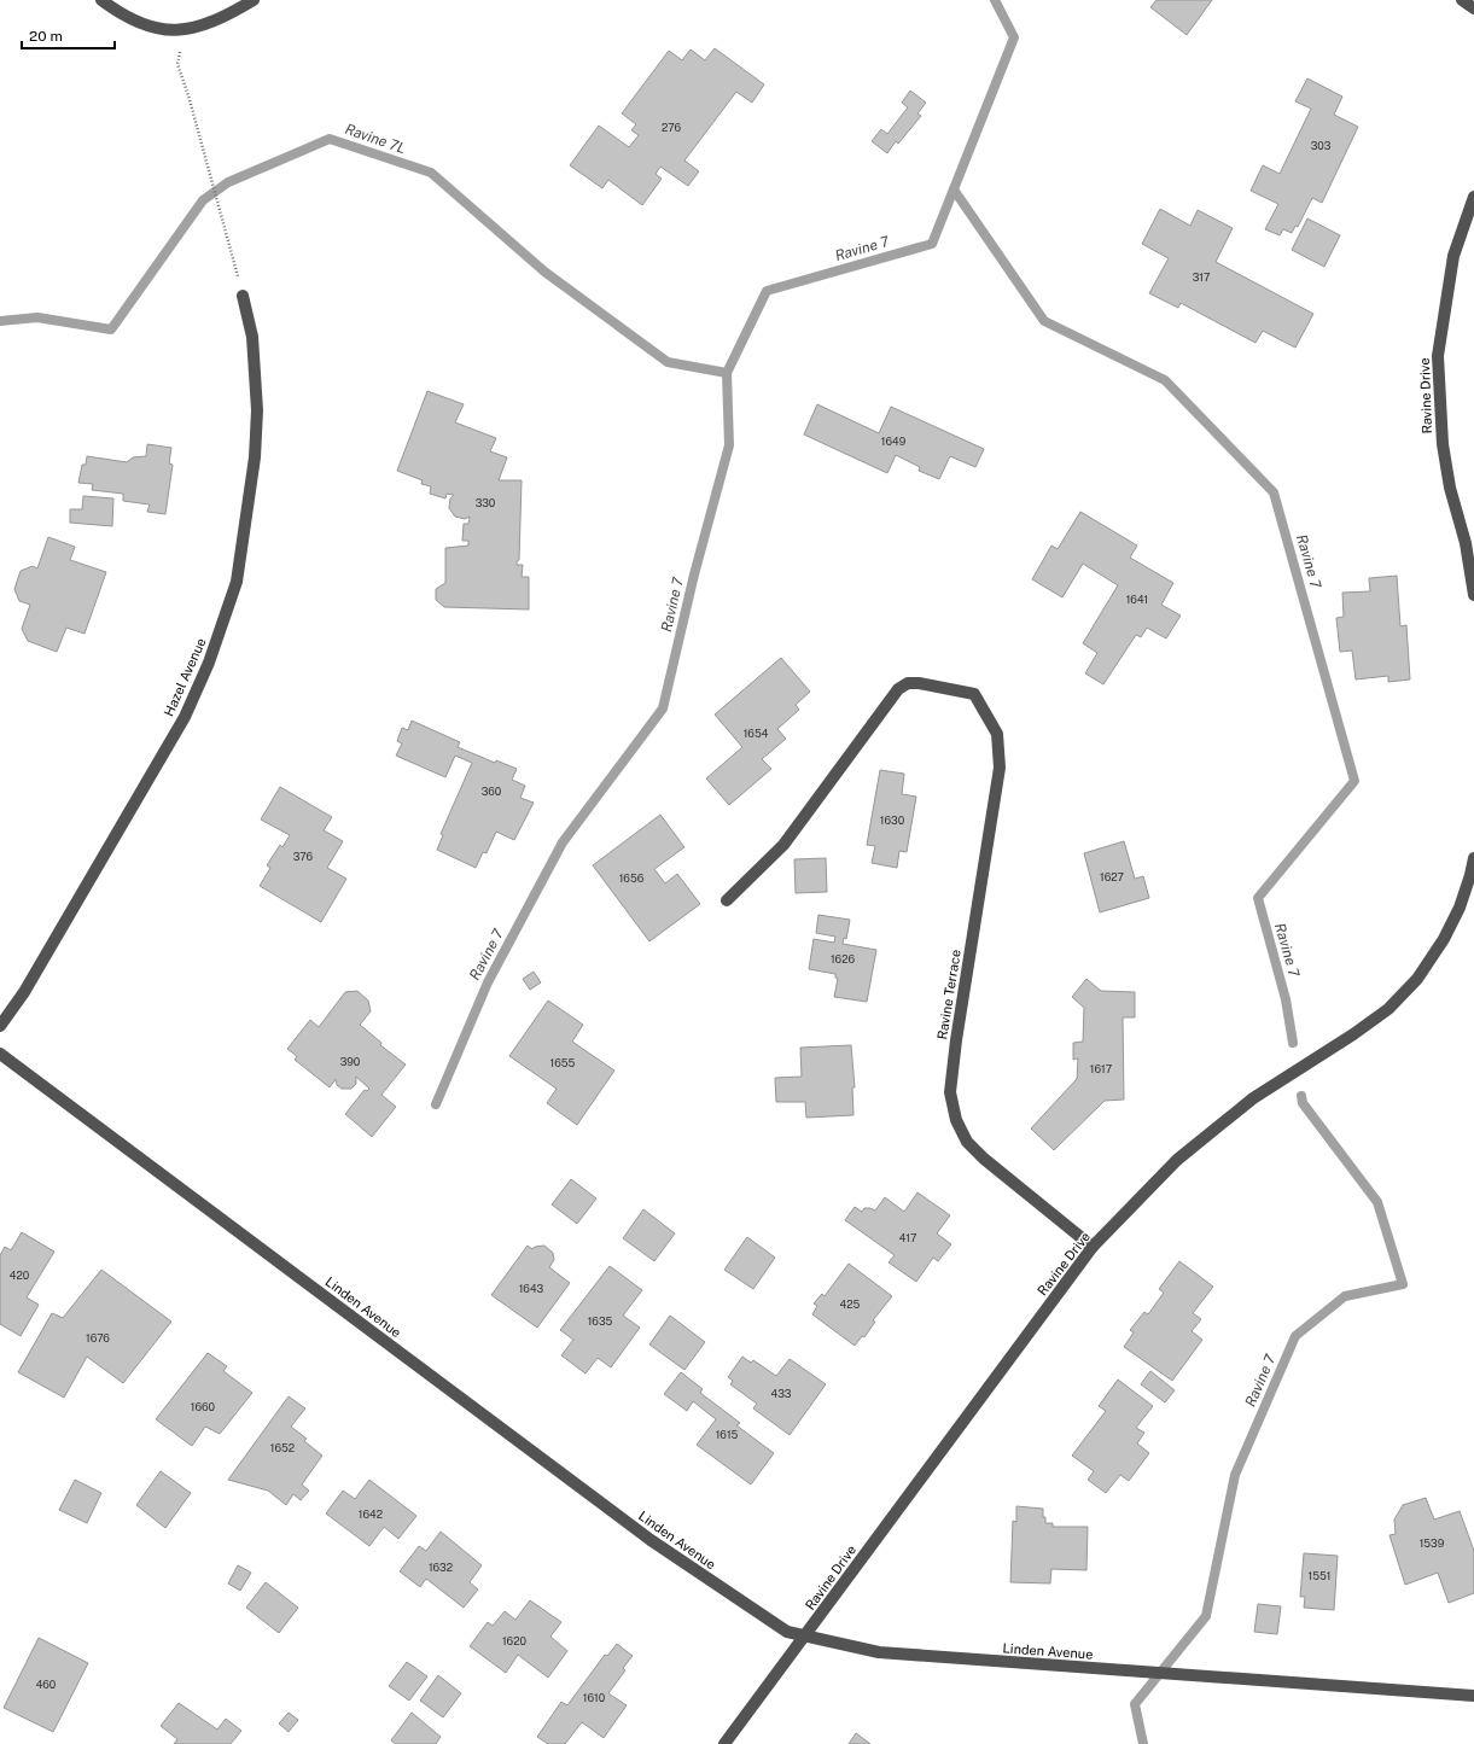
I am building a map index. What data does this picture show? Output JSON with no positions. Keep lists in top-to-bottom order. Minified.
{"streets":{"street":["Ravine Drive","Hazel Avenue","Ravine Terrace","Linden Avenue"]},"crossings":[["Ravine Drive","Ravine Terrace"],["Ravine Drive","Linden Avenue"]],"water":["Ravine 7L","Ravine 7"],"house_numbers":["276","303","317","1649","330","1641","1654","360","1630","376","1627","1656","1626","390","1655","1617","417","420","1643","425","1635","1676","433","1660","1615","1652","1642","1539","1632","1551","1620","460","1610"],"scale_bar":"20 m"}
